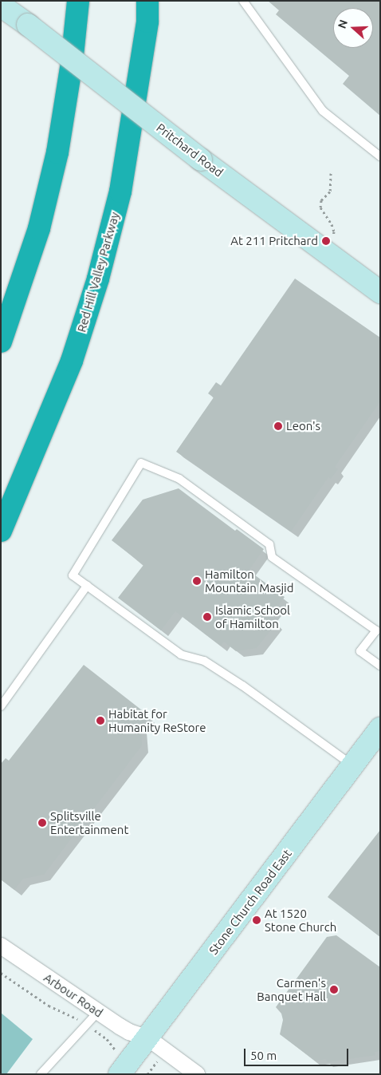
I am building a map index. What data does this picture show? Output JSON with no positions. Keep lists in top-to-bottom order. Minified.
{"streets":{"highway":["Red Hill Valley Parkway"],"main road":["Pritchard Road","Stone Church Road East"],"street":["Arbour Road"]},"crossings":[["Stone Church Road East","Arbour Road"]],"places":["At 211 Pritchard","Leon's","Hamilton Mountain Masjid","Islamic School of Hamilton","Habitat for Humanity ReStore","Splitsville Entertainment","At 1520 Stone Church","Carmen's Banquet Hall"],"scale_bar":"50 m","north":"left"}
